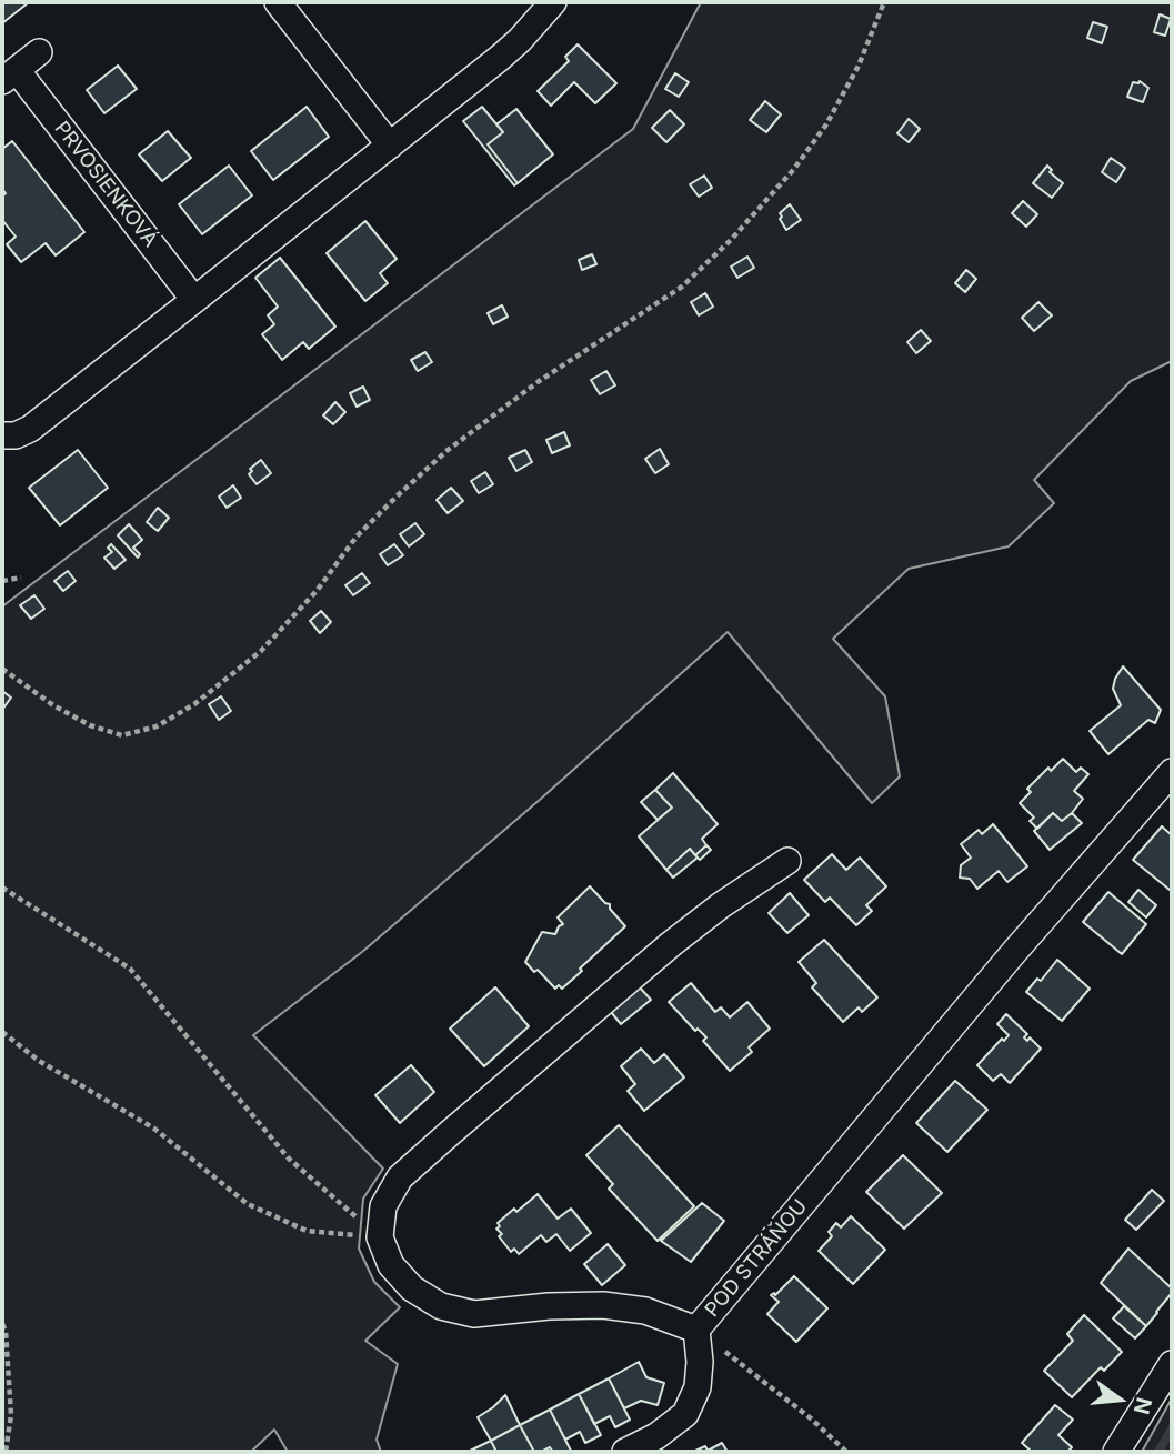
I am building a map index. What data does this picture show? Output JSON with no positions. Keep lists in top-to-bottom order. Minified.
{"streets":{"street":["PRVOSIENKOVÁ","POD STRÁŇOU"]},"north":"right"}
